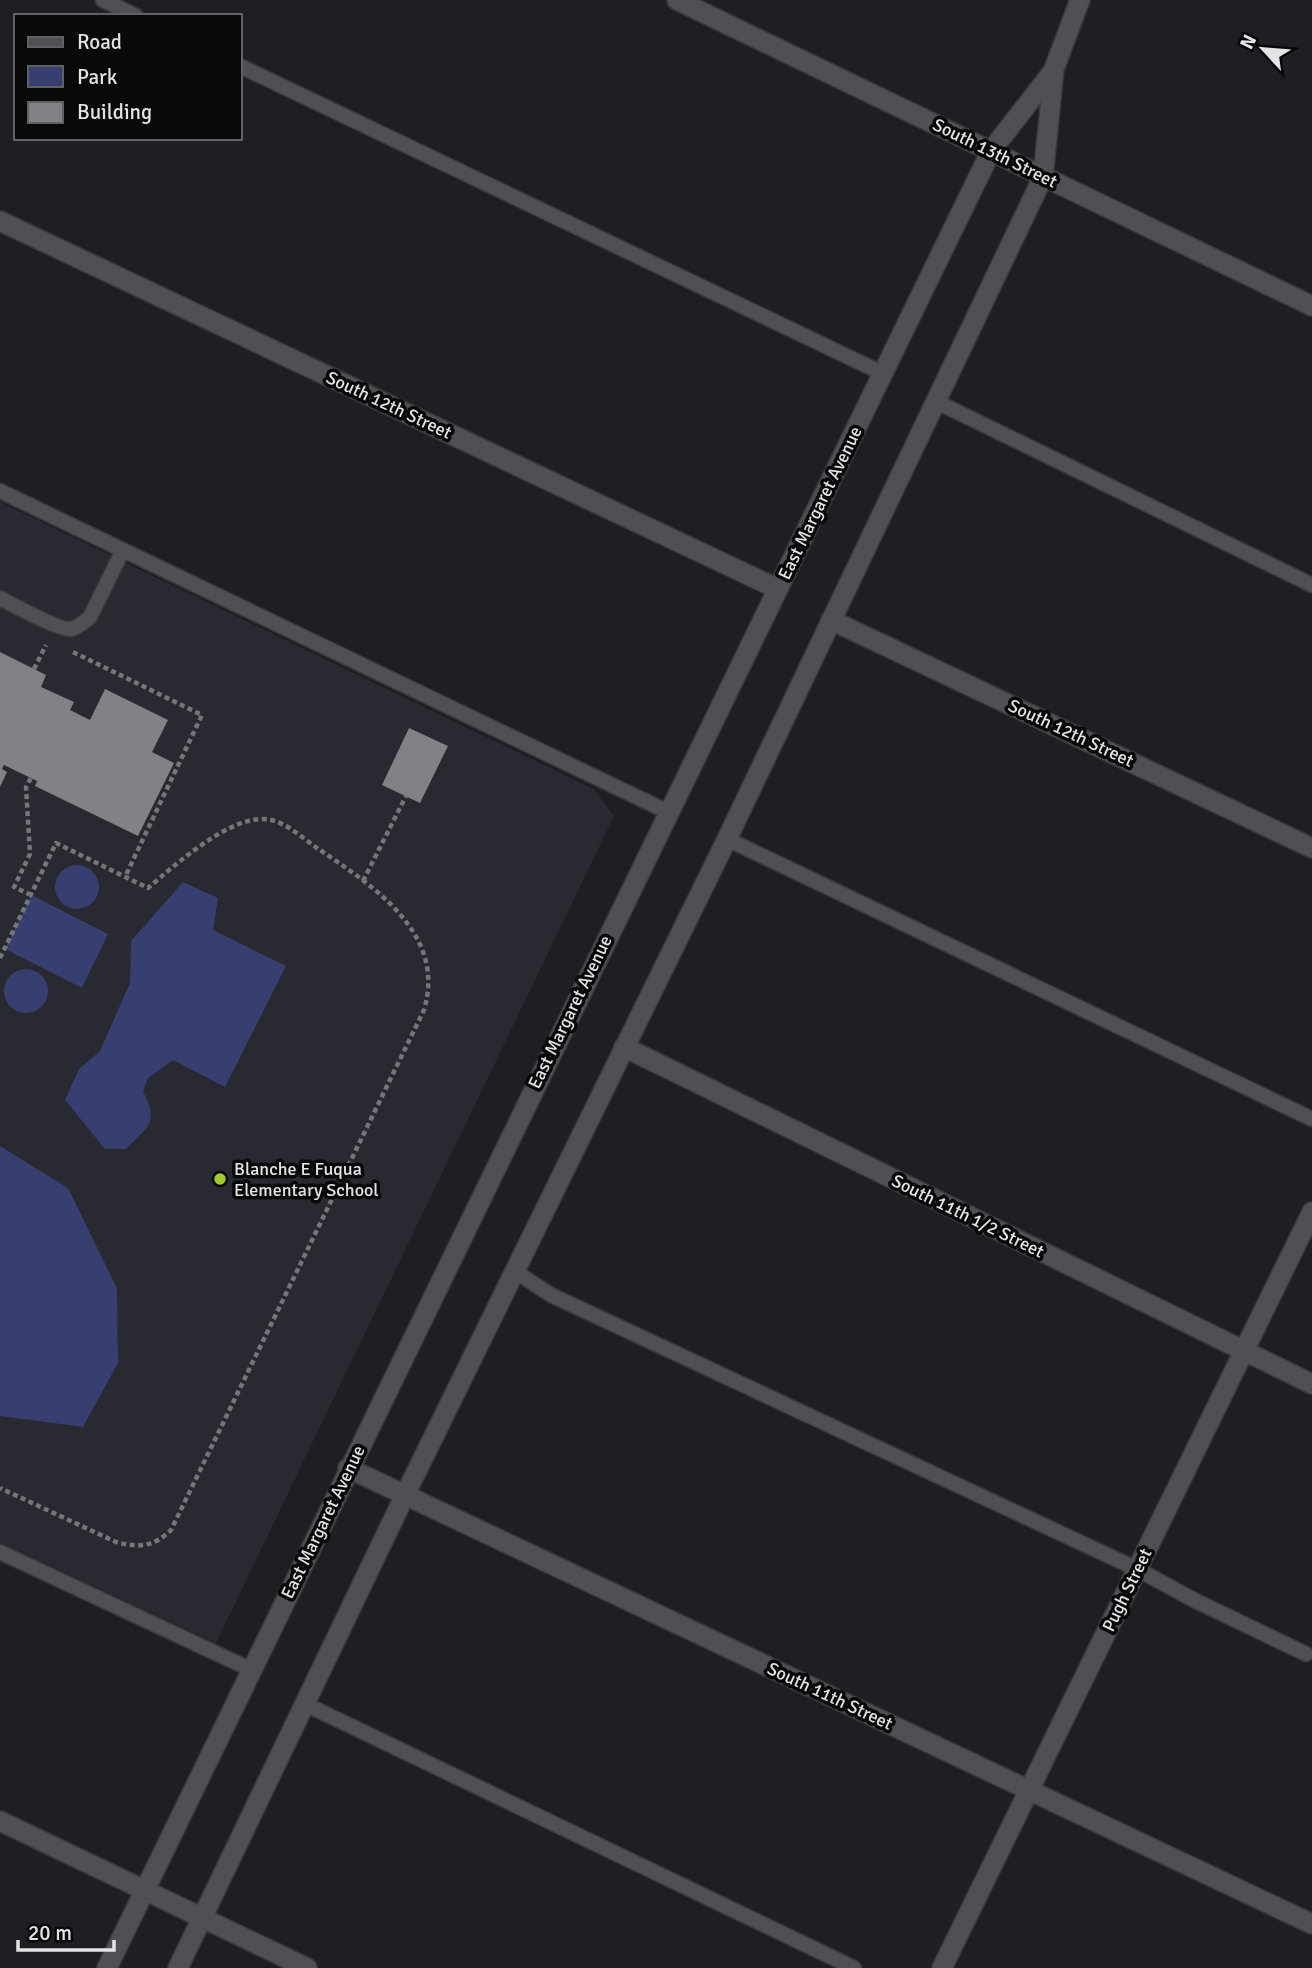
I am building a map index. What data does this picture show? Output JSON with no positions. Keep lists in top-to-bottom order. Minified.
{"streets":{"street":["South 13th Street","South 12th Street","East Margaret Avenue","South 11th 1/2 Street","Pugh Street","South 11th Street"]},"crossings":[["South 13th Street","East Margaret Avenue"],["South 12th Street","East Margaret Avenue"],["East Margaret Avenue","South 11th 1/2 Street"],["East Margaret Avenue","South 11th Street"],["South 11th 1/2 Street","Pugh Street"],["Pugh Street","South 11th Street"]],"places":["Blanche E Fuqua Elementary School"],"legend":["Road","Park","Building"],"scale_bar":"20 m","north":"top left"}
